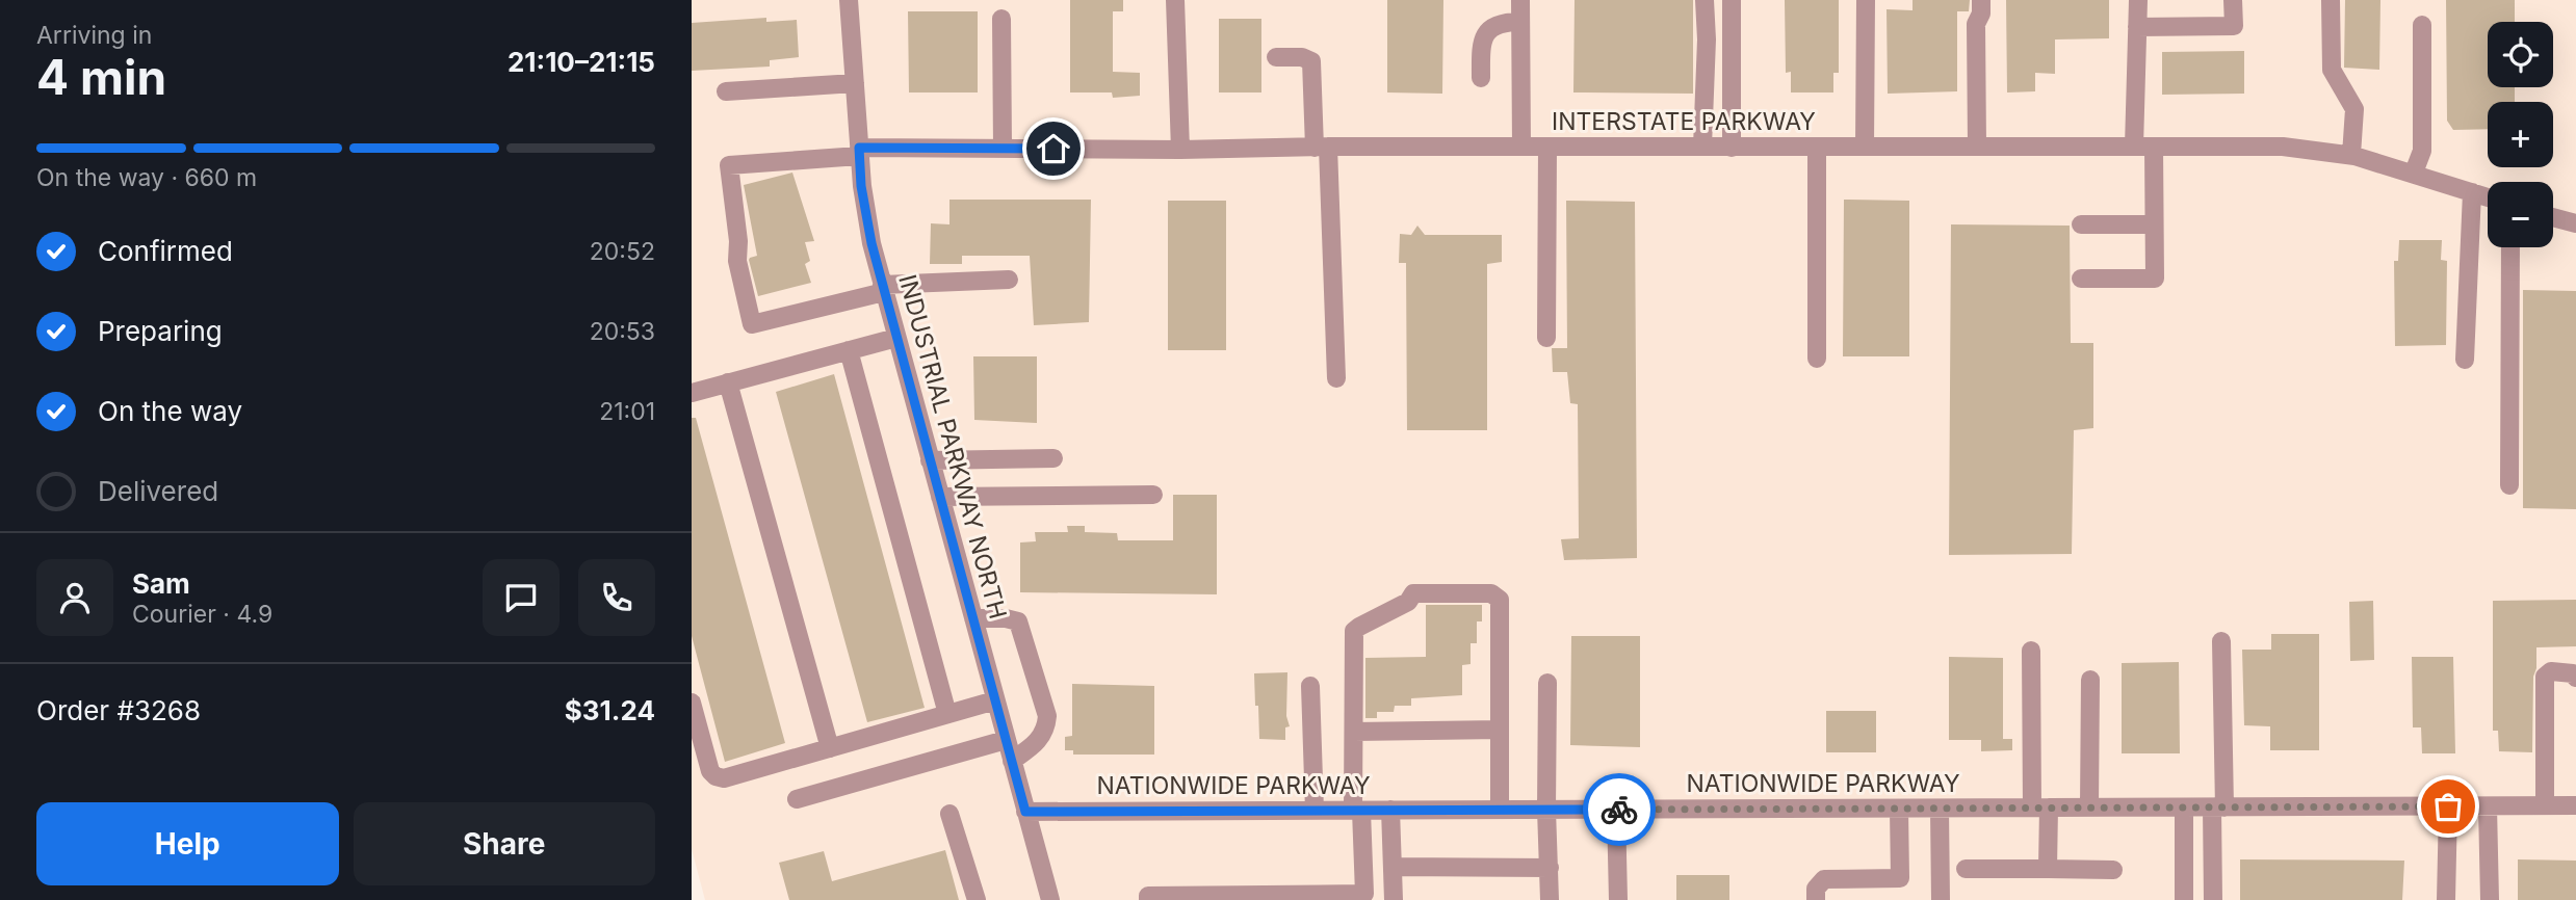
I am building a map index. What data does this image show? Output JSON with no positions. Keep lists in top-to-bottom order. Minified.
{"streets":{"street":["INTERSTATE PARKWAY","INDUSTRIAL PARKWAY NORTH","NATIONWIDE PARKWAY"]},"crossings":[["INTERSTATE PARKWAY","INDUSTRIAL PARKWAY NORTH"],["INDUSTRIAL PARKWAY NORTH","NATIONWIDE PARKWAY"]],"page":{"heading":["4 min","Arriving in","21:10–21:15"],"panel":["Sam","Courier · 4.9","Order #3268","$31.24"],"map_buttons":["+","−"],"bar":"On the way · 660 m","list":[["Confirmed","20:52"],["Preparing","20:53"],["On the way","21:01"],"Delivered"],"buttons":["Help","Share"]}}
